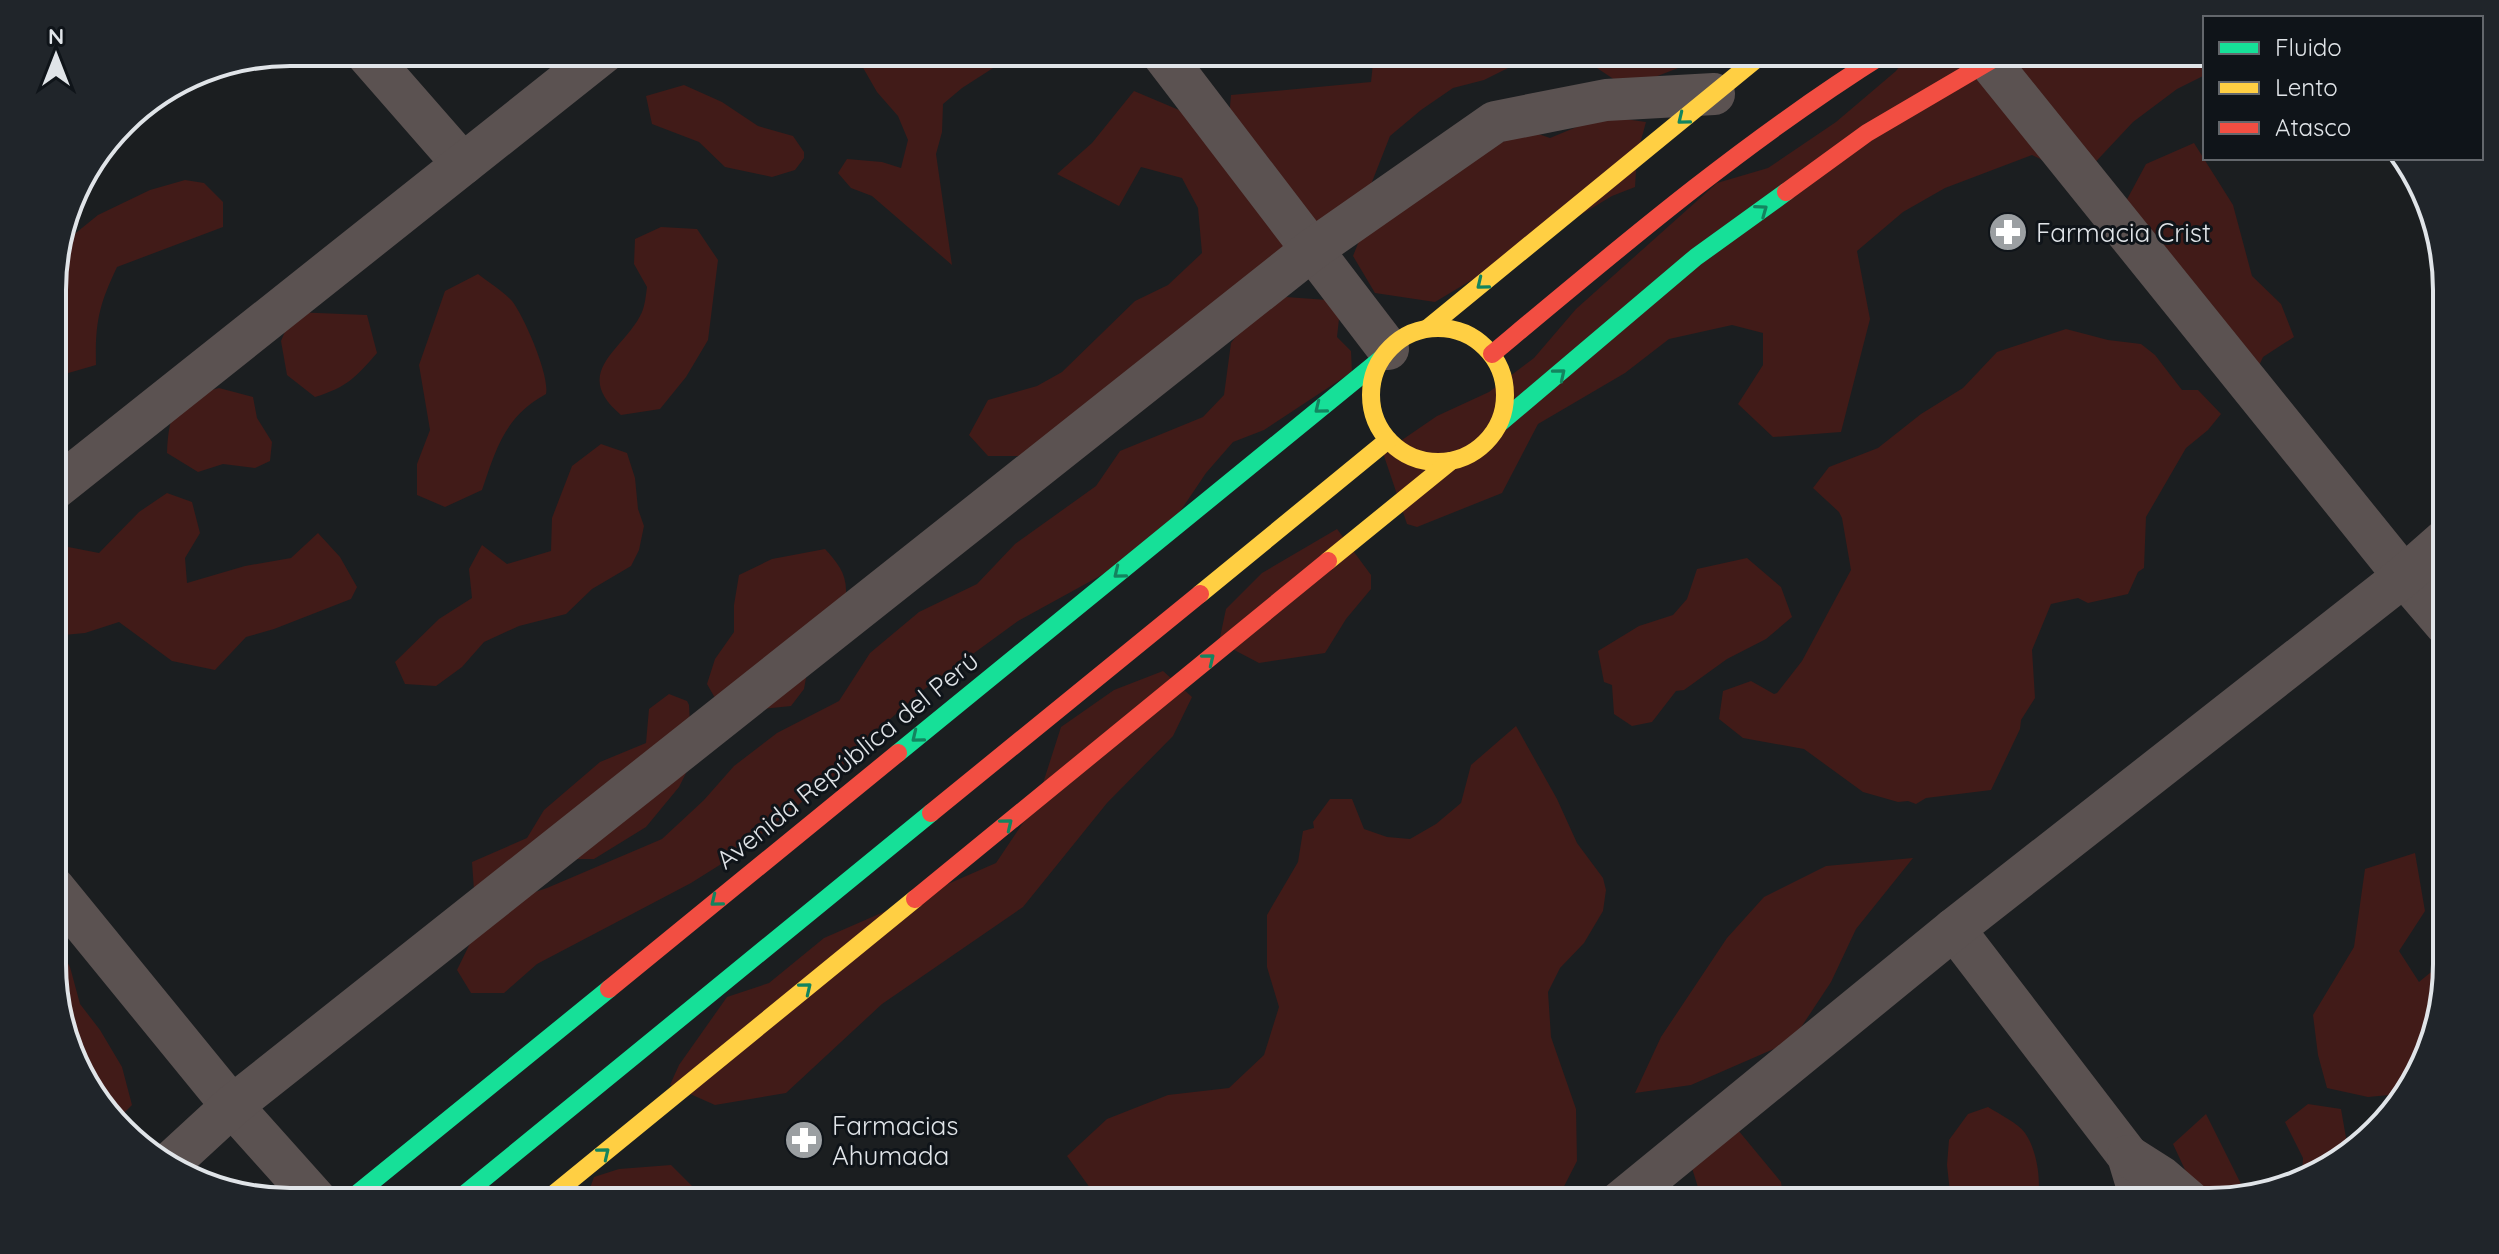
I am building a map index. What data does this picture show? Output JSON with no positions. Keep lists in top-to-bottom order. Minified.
{"streets":{"main road":["Avenida República del Perú"]},"places":{"pharmacy":["Farmacia Crist","Farmacias Ahumada"]},"legend":["Fluido","Lento","Atasco"],"north":"top"}
